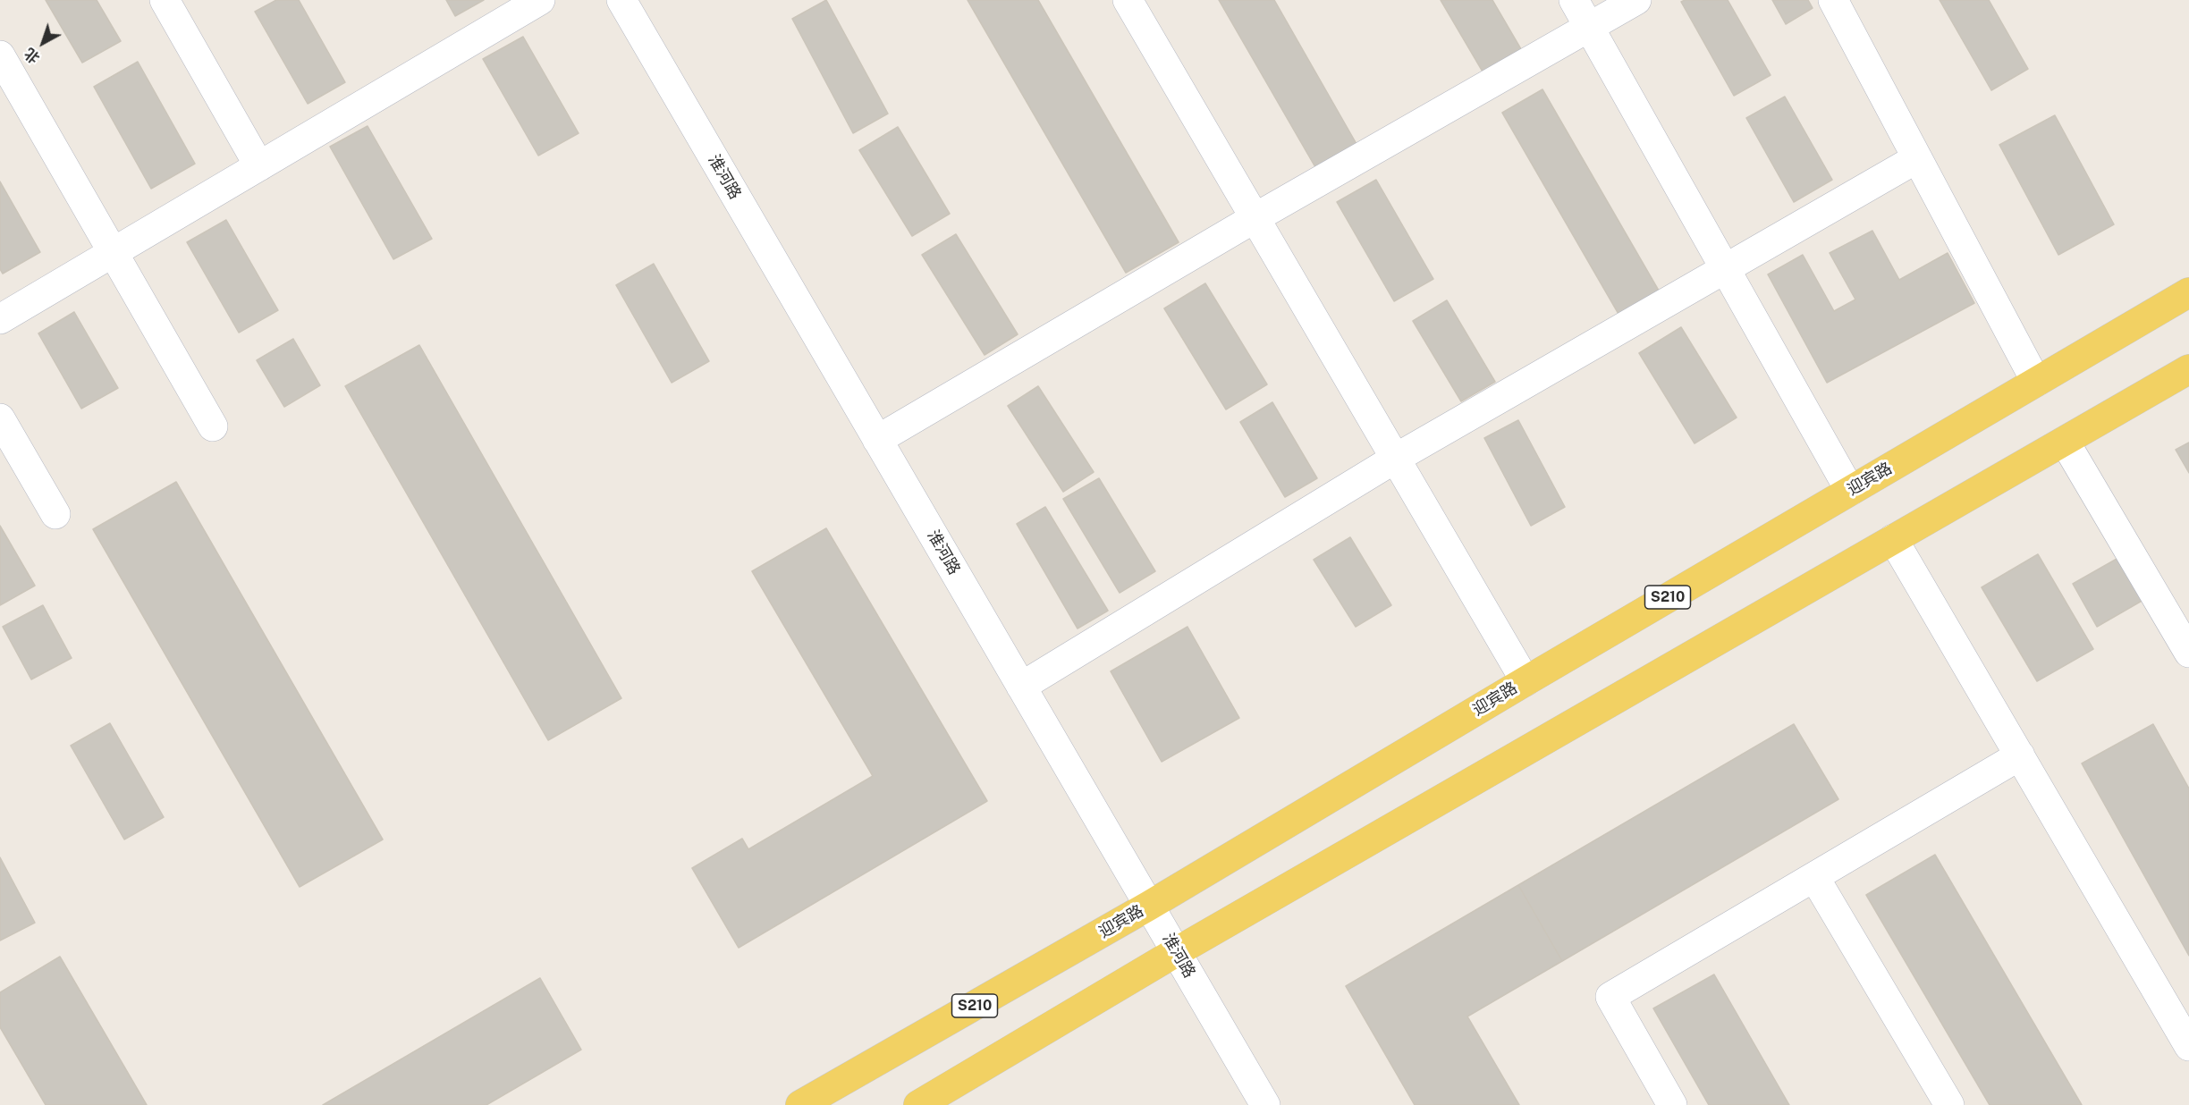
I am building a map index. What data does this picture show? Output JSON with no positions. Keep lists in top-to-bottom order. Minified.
{"streets":{"main road":["迎宾路","S210"],"street":["淮河路"]},"crossings":[["淮河路","迎宾路"]],"north":"bottom left"}
